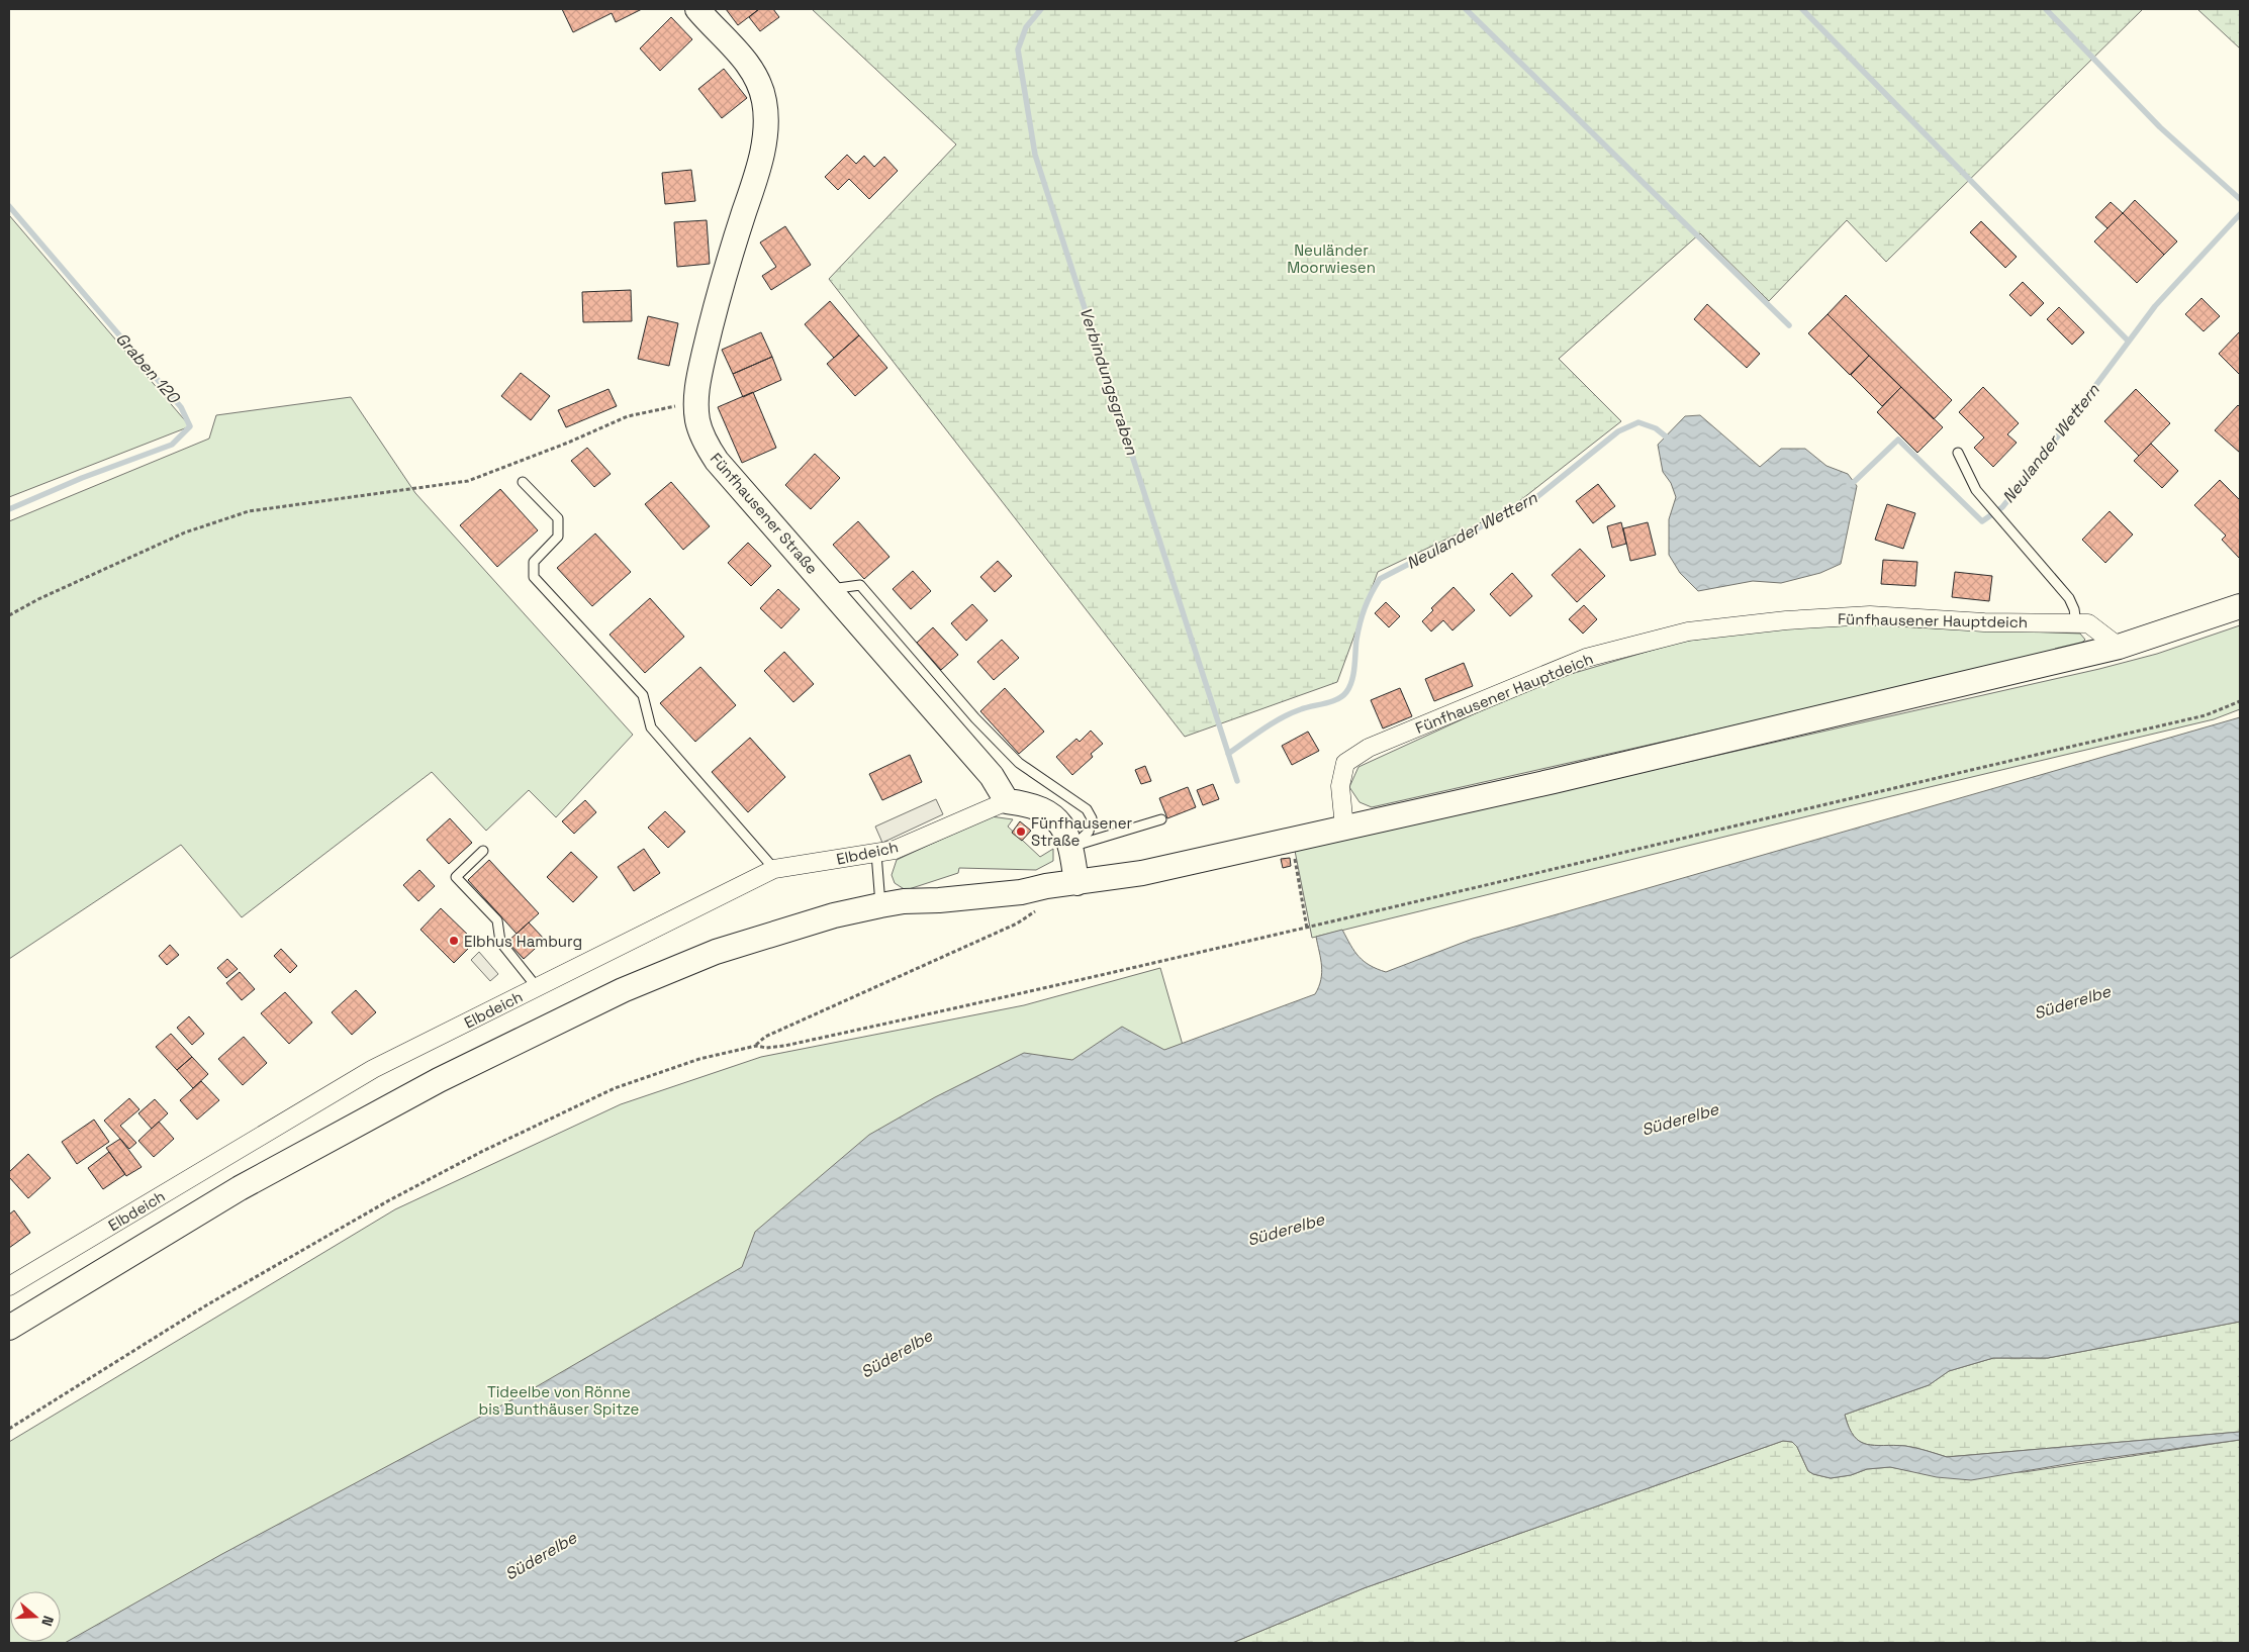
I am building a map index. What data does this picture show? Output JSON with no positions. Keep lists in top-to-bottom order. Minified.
{"streets":{"street":["Fünfhausener Straße","Fünfhausener Hauptdeich","Elbdeich"]},"crossings":[["Fünfhausener Straße","Elbdeich"]],"water":["Graben 120","Verbindungsgraben","Neulander Wettern","Süderelbe"],"parks":["Neuländer Moorwiesen","Tideelbe von Rönne bis Bunthäuser Spitze"],"places":["Fünfhausener Straße","Elbhus Hamburg"],"north":"right"}
